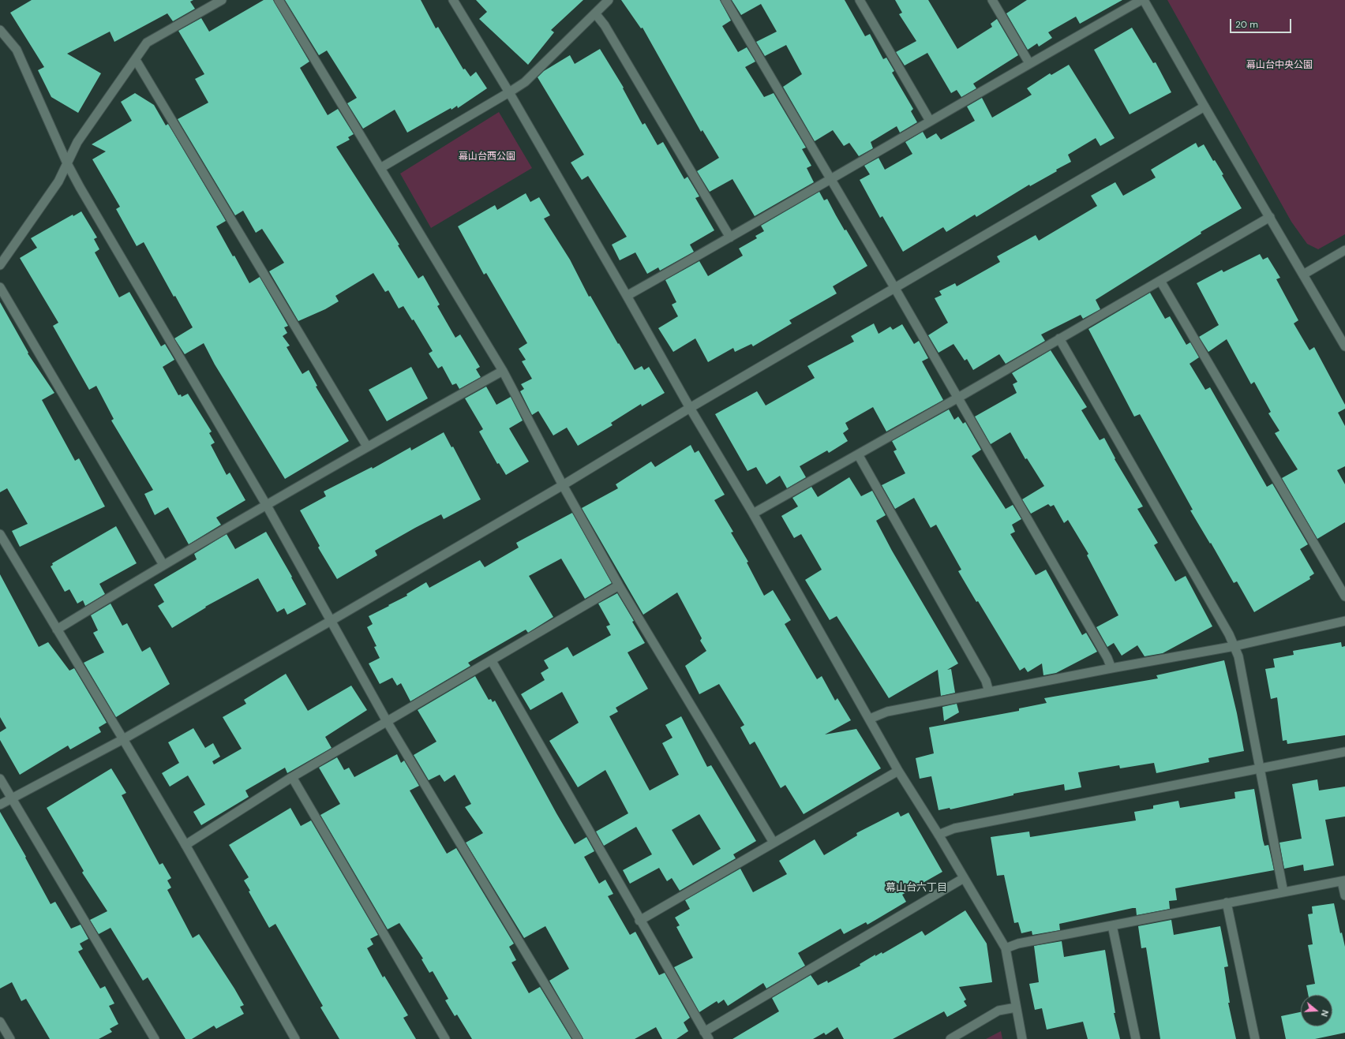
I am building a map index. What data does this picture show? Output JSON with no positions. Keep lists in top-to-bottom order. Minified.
{"districts":["幕山台六丁目"],"parks":["幕山台中央公園","幕山台西公園"],"scale_bar":"20 m","north":"right"}
